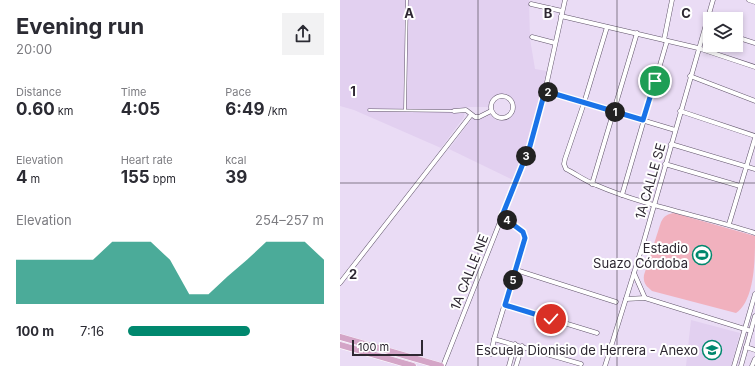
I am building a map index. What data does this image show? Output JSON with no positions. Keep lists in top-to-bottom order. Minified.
{"streets":{"street":["1A CALLE SE","1A CALLE NE"]},"places":{"sports":["Estadio Suazo Córdoba"],"school or university":["Escuela Dionisio de Herrera - Anexo"]},"scale_bar":"100 m","page":{"heading":["Evening run","20:00"],"stats":[["Distance","0.60 km"],["Time","4:05"],["Pace","6:49 /km"],["Elevation","4 m"],["Heart rate","155 bpm"],["kcal","39"]],"pins":["2","1","3","4","5"],"chart":["Elevation","254–257 m"],"list":[{"name":"100 m","note":"7:16"}],"scale":"100 m"},"grid":{"columns":["A","B","C"],"rows":["1","2"]}}
